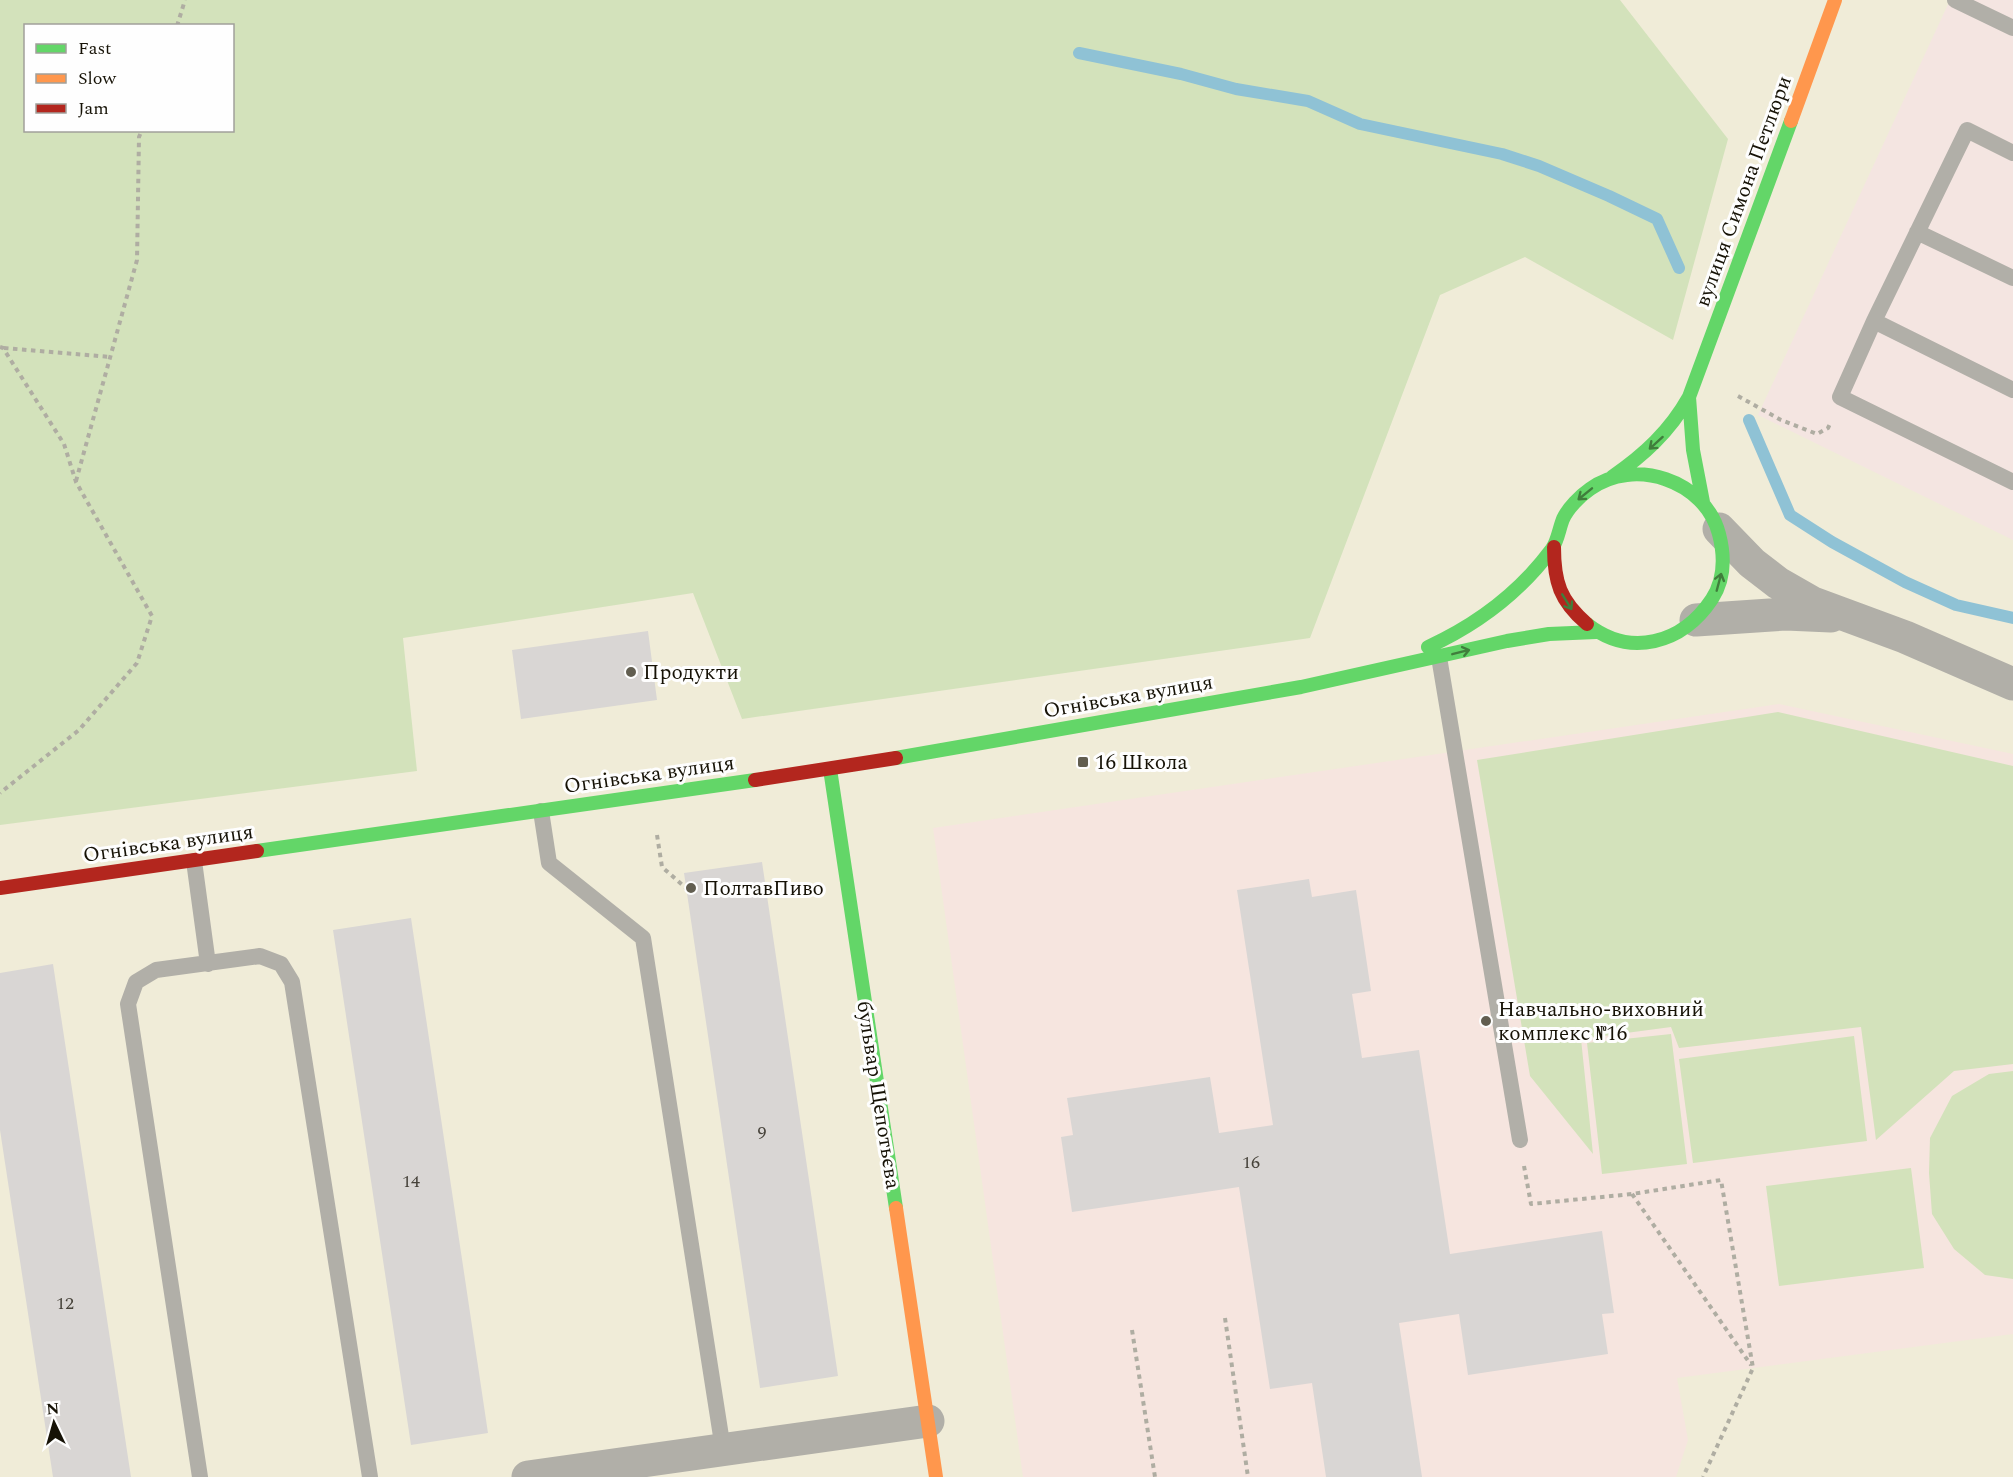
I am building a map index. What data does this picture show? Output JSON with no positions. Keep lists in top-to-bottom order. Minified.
{"streets":{"street":["вулиця Симона Петлюри","Огнівська вулиця","бульвар Щепотьєва"]},"crossings":[["вулиця Симона Петлюри","Огнівська вулиця"],["Огнівська вулиця","бульвар Щепотьєва"]],"places":{"other":["Продукти","ПолтавПиво","Навчально-виховний комплекс №16"],"transit":["16 Школа"]},"house_numbers":["9","16","14","12"],"legend":["Fast","Slow","Jam"],"north":"top"}
